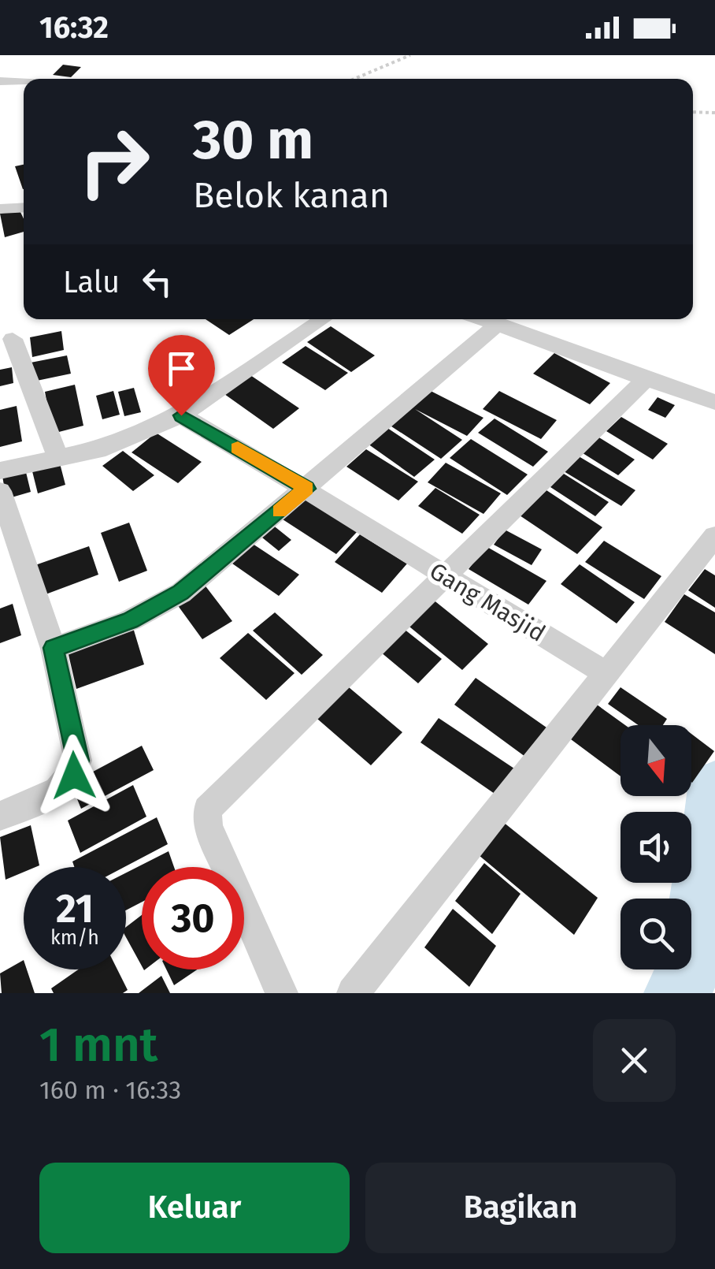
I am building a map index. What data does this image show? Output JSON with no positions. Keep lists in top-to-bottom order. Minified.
{"streets":{"street":["Gang Masjid"]},"north":"bottom","page":{"status":"16:32","turn":["30 m","Belok kanan"],"then":"Lalu","speed":"21 km/h","limit":"30","heading":["1 mnt","160 m · 16:33"],"buttons":["Keluar","Bagikan"]}}
